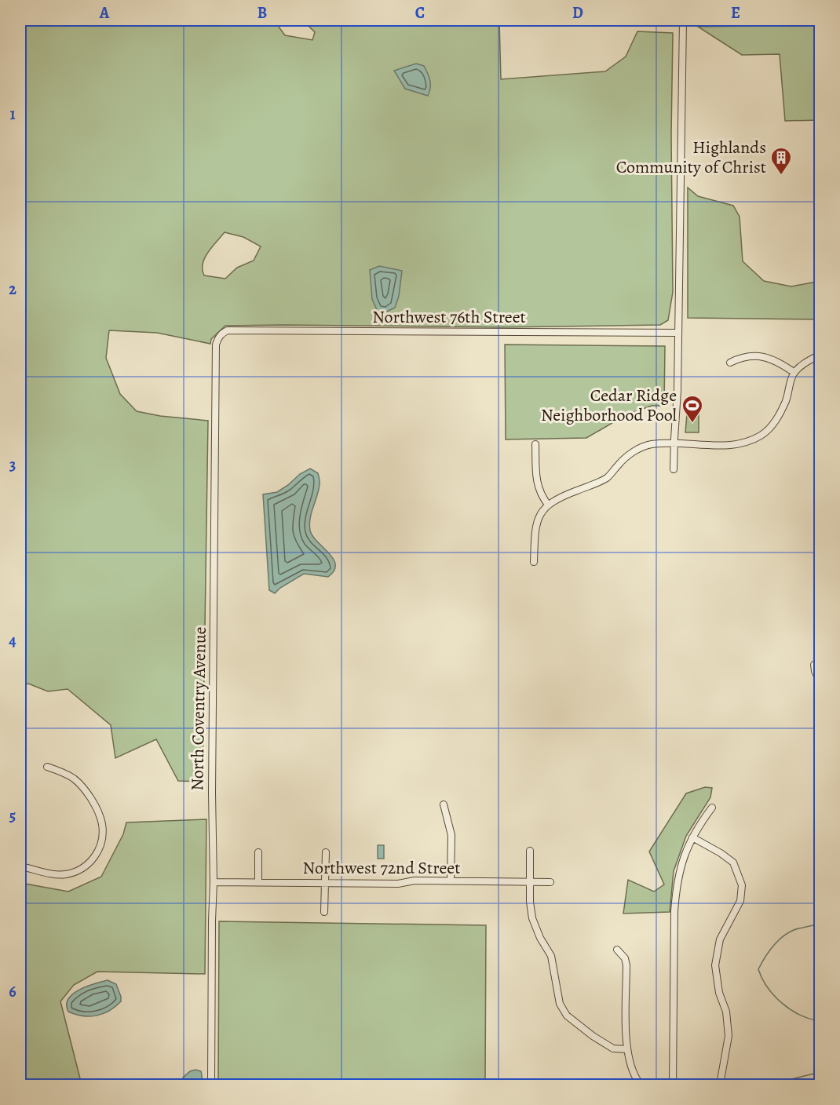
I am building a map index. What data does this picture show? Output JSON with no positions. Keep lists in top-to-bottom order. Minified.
{"streets":{"street":["Northwest 76th Street","North Coventry Avenue","Northwest 72nd Street"]},"crossings":[["Northwest 76th Street","North Coventry Avenue"],["North Coventry Avenue","Northwest 72nd Street"]],"places":{"building":["Highlands Community of Christ"],"sports":["Cedar Ridge Neighborhood Pool"]},"grid":{"columns":["A","B","C","D","E"],"rows":["1","2","3","4","5","6"]}}
